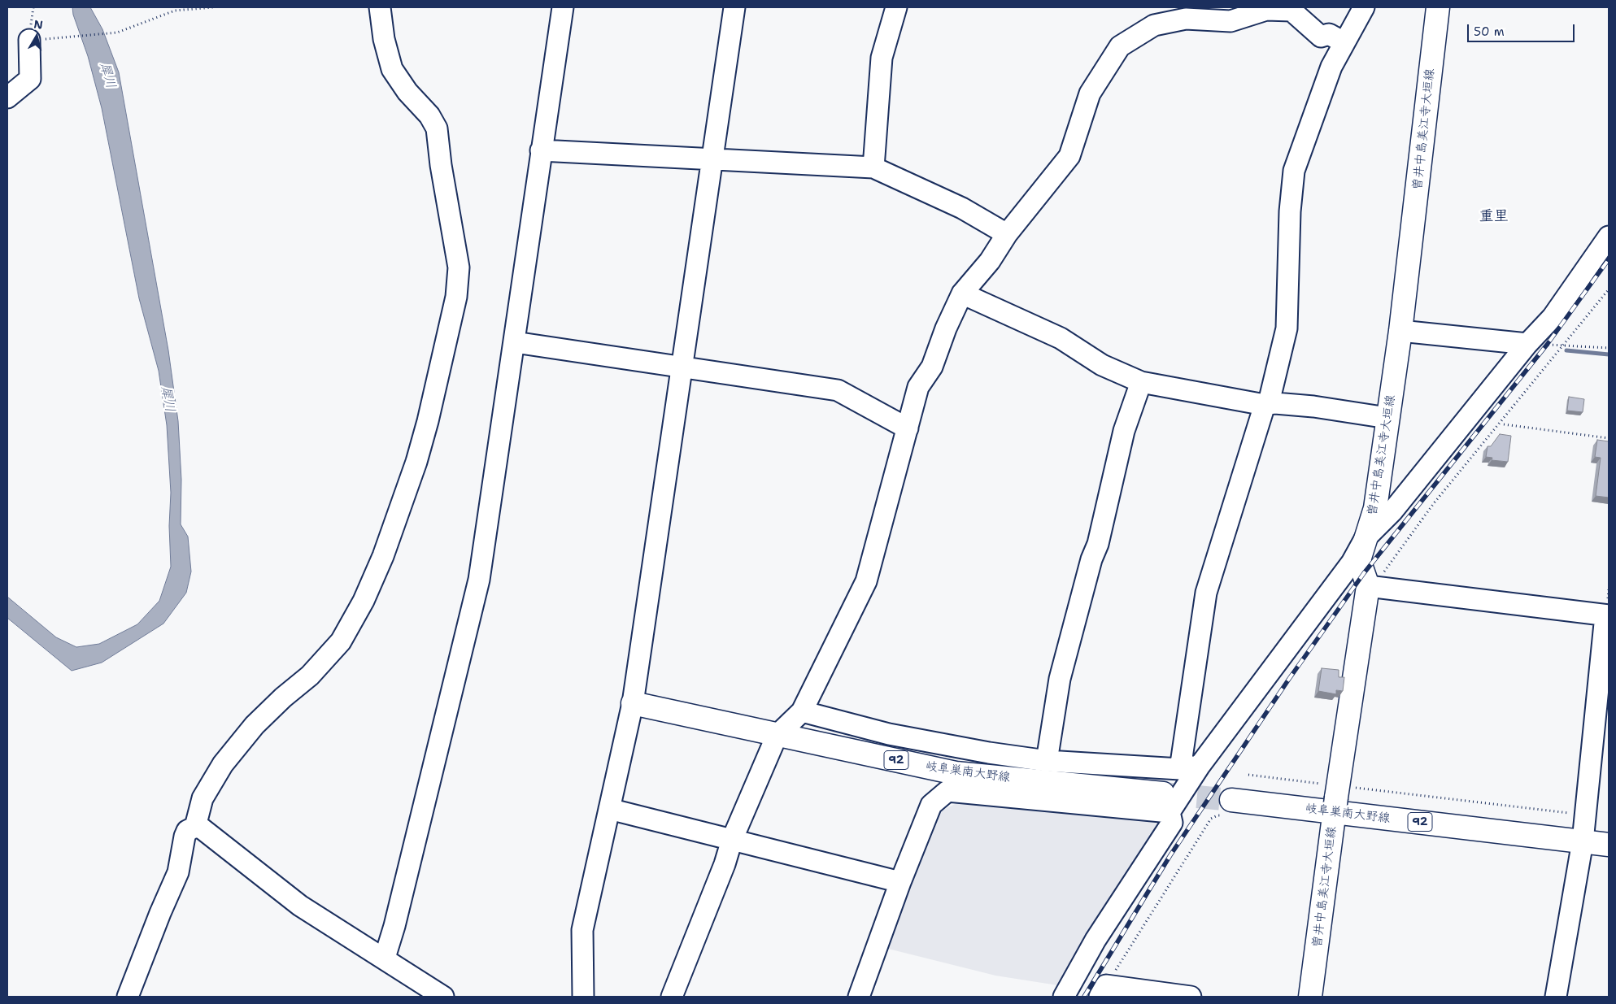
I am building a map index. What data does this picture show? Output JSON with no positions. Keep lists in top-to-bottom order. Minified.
{"streets":{"main road":["曽井中島美江寺大垣線","92","岐阜巣南大野線"]},"districts":["重里"],"water":["犀川"],"scale_bar":"50 m","north":"top"}
